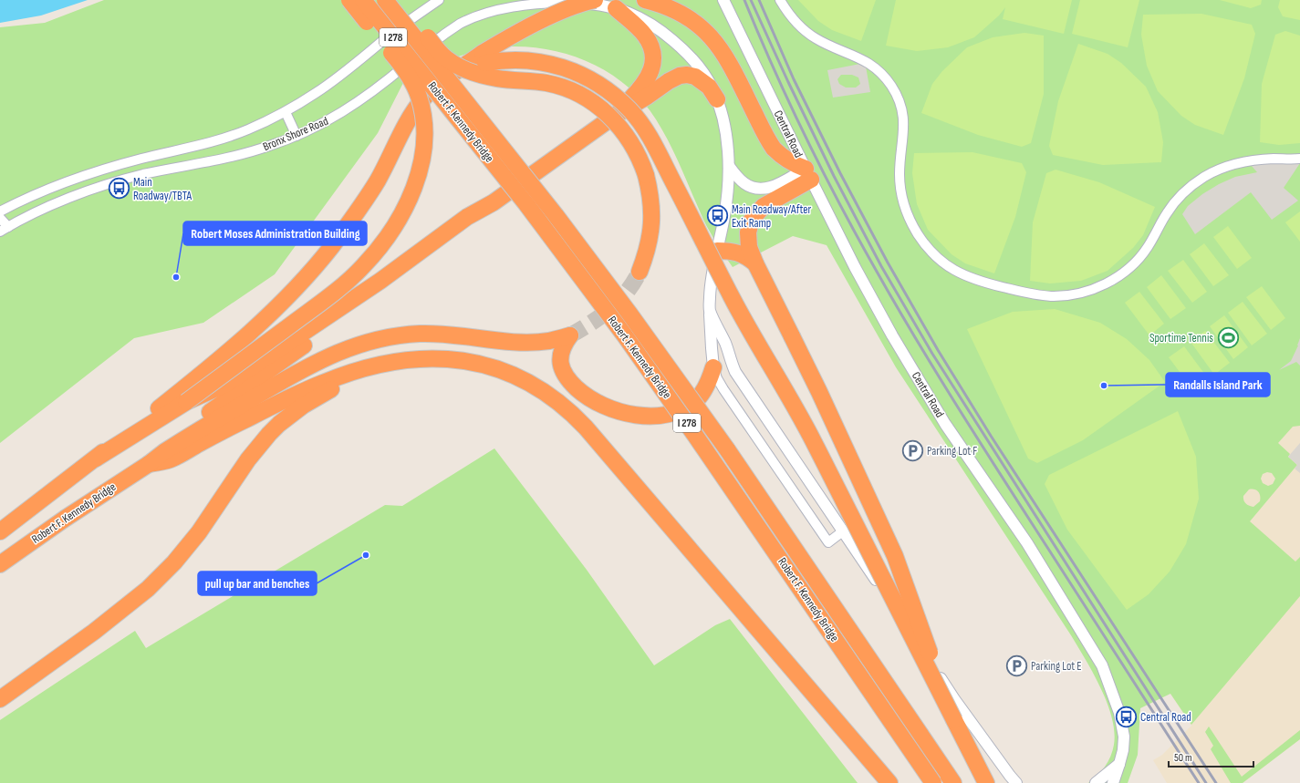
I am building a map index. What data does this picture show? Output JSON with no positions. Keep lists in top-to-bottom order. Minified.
{"streets":{"highway":["I 278","Robert F. Kennedy Bridge"],"street":["Bronx Shore Road","Central Road"]},"places":{"bus stop":["Main Roadway/TBTA","Main Roadway/After Exit Ramp","Central Road"],"other":["Robert Moses Administration Building","Randalls Island Park","pull up bar and benches"],"sports":["Sportime Tennis"],"parking":["Parking Lot F","Parking Lot E"]},"scale_bar":"50 m"}
